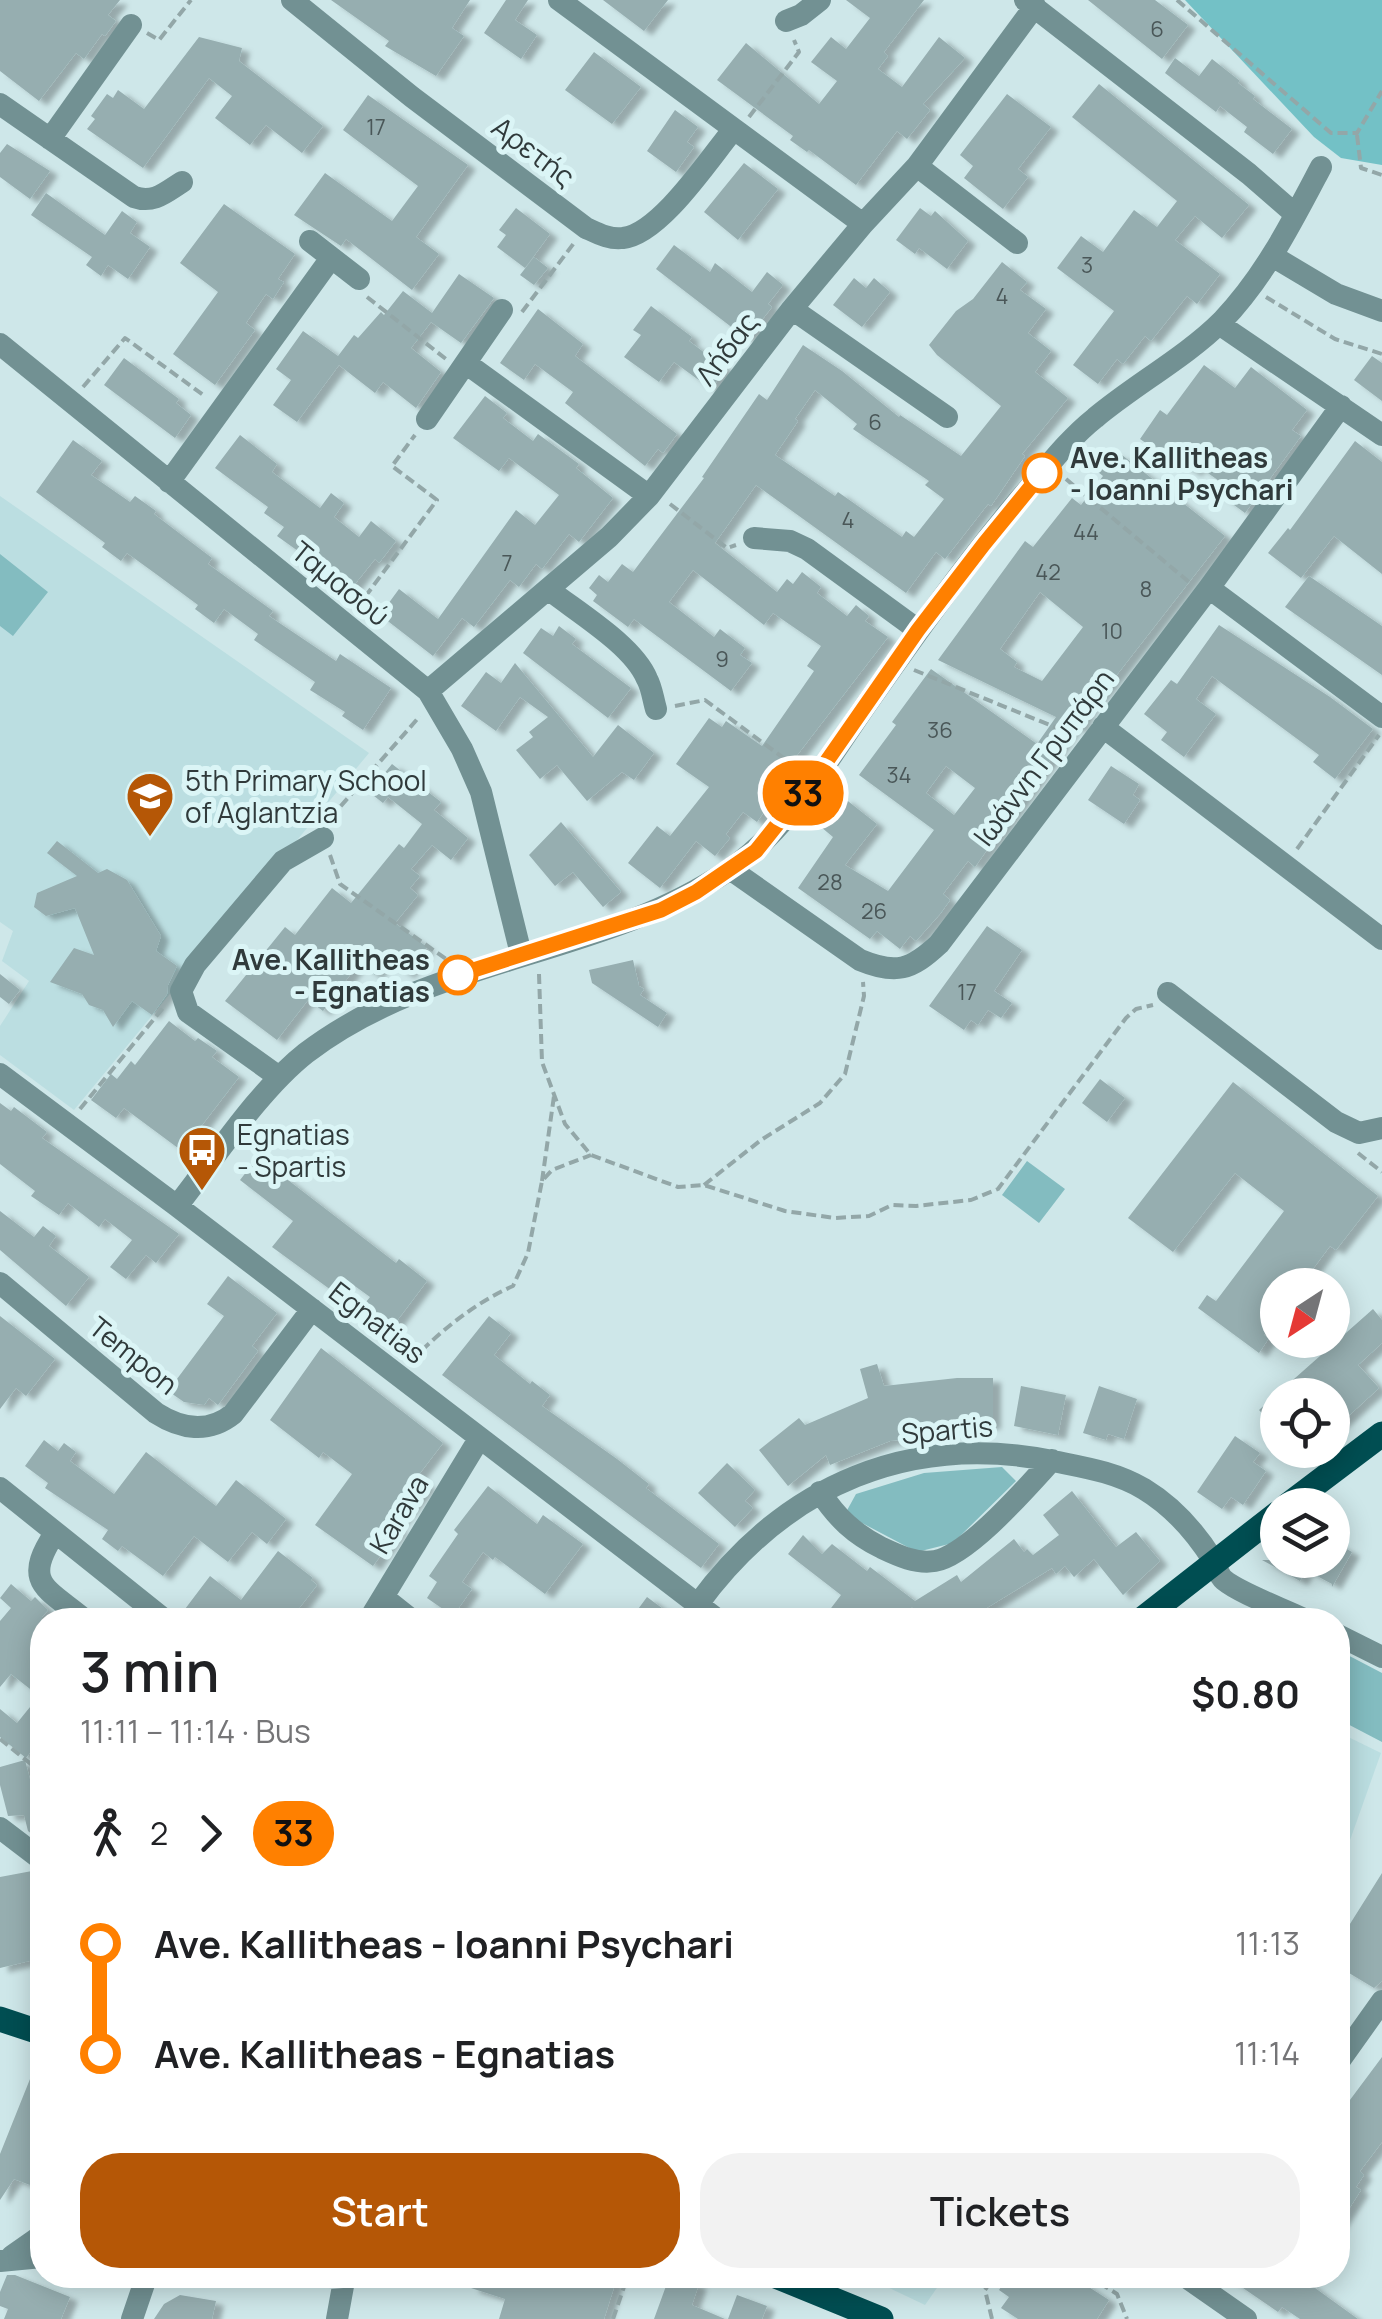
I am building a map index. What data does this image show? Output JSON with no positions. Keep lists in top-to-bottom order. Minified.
{"streets":{"street":["Αρετής","Λήδας","Ταμασού","Ιωάννη Γρυπάρη","Egnatias","Tempon","Spartis","Karava"]},"crossings":[["Λήδας","Ταμασού"],["Ταμασού","Ιωάννη Γρυπάρη"],["Egnatias","Tempon"],["Egnatias","Spartis"],["Egnatias","Karava"]],"places":{"other":["Ave. Kallitheas - Ioanni Psychari","Ave. Kallitheas - Egnatias"],"school or university":["5th Primary School of Aglantzia"],"bus stop":["Egnatias - Spartis"]},"lines":["bus line 33"],"house_numbers":["6","17","3","4","6","4","44","7","42","8","10","9","36","34","28","26","17"],"north":"bottom left","page":{"on_map":"33","heading":["3 min","11:11 – 11:14 · Bus","$0.80"],"legs":["2","33"],"list":[{"name":"Ave. Kallitheas - Ioanni Psychari","value":"11:13"},{"name":"Ave. Kallitheas - Egnatias","value":"11:14"}],"buttons":["Start","Tickets"]}}
